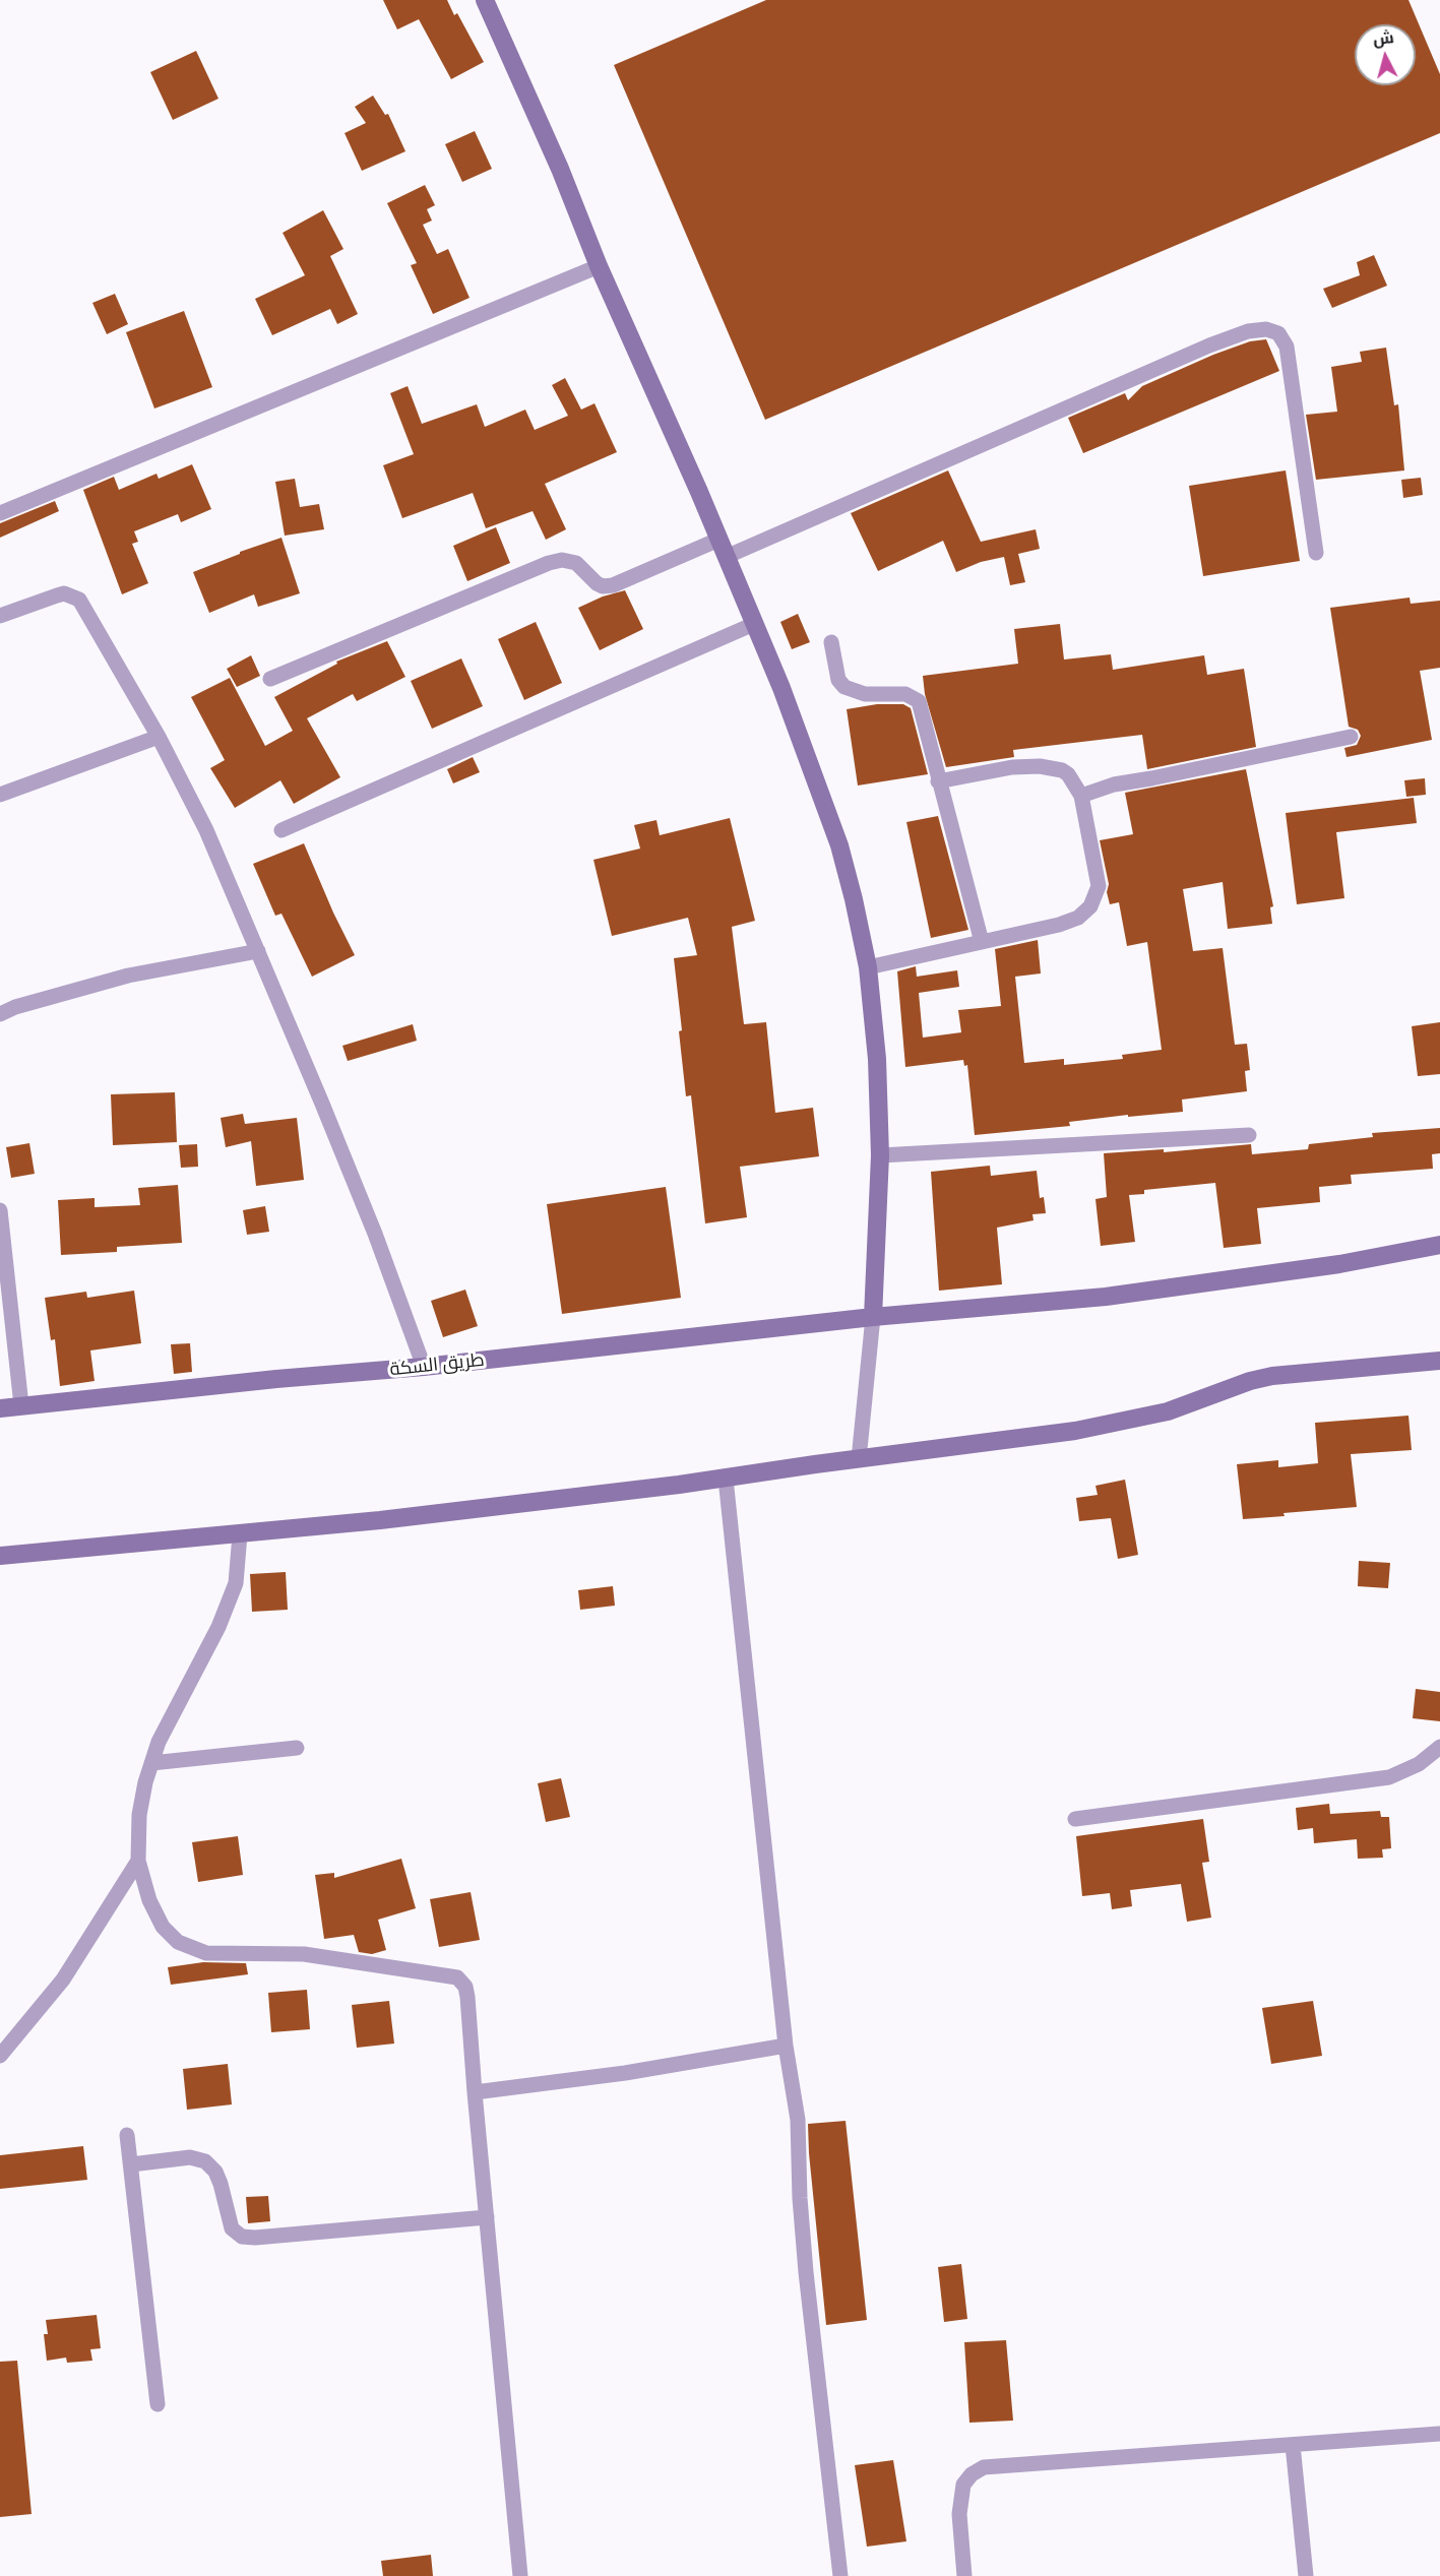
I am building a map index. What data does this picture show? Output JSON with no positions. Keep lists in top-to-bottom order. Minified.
{"streets":{"main road":["طريق السكة"]},"north":"top"}
